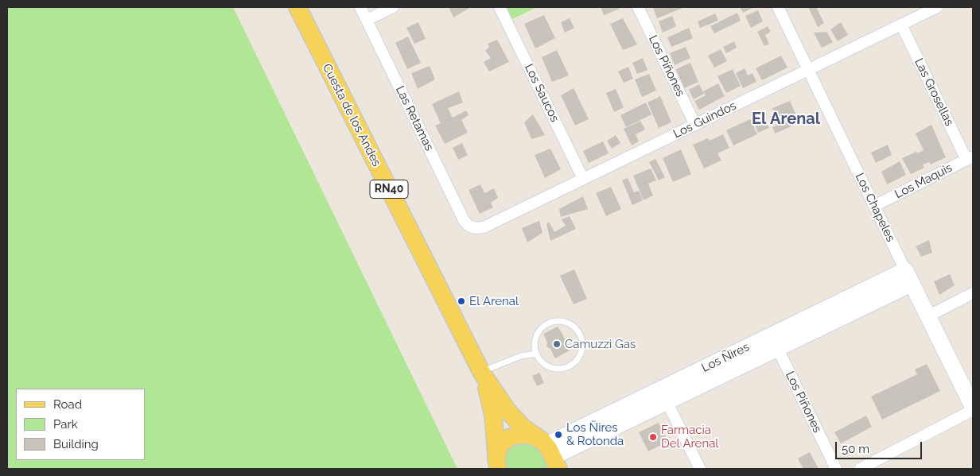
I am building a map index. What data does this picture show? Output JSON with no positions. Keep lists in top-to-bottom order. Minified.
{"streets":{"main road":["Cuesta de los Andes","RN40"],"street":["Los Piñones","Las Grosellas","Los Saucos","Las Retamas","Los Guindos","Los Maquis","Los Chapeles","Los Ñires"]},"crossings":[["Los Piñones","Los Guindos"],["Los Piñones","Los Ñires"],["Las Grosellas","Los Guindos"],["Las Grosellas","Los Maquis"],["Los Saucos","Los Guindos"],["Cuesta de los Andes","RN40"],["Cuesta de los Andes","Los Ñires"],["Las Retamas","Los Guindos"],["Los Guindos","Los Chapeles"],["Los Maquis","Los Chapeles"],["RN40","Los Ñires"],["Los Chapeles","Los Ñires"]],"districts":["El Arenal"],"places":["El Arenal","Camuzzi Gas","Los Ñires & Rotonda","Farmacia Del Arenal"],"legend":["Road","Park","Building"],"scale_bar":"50 m"}
